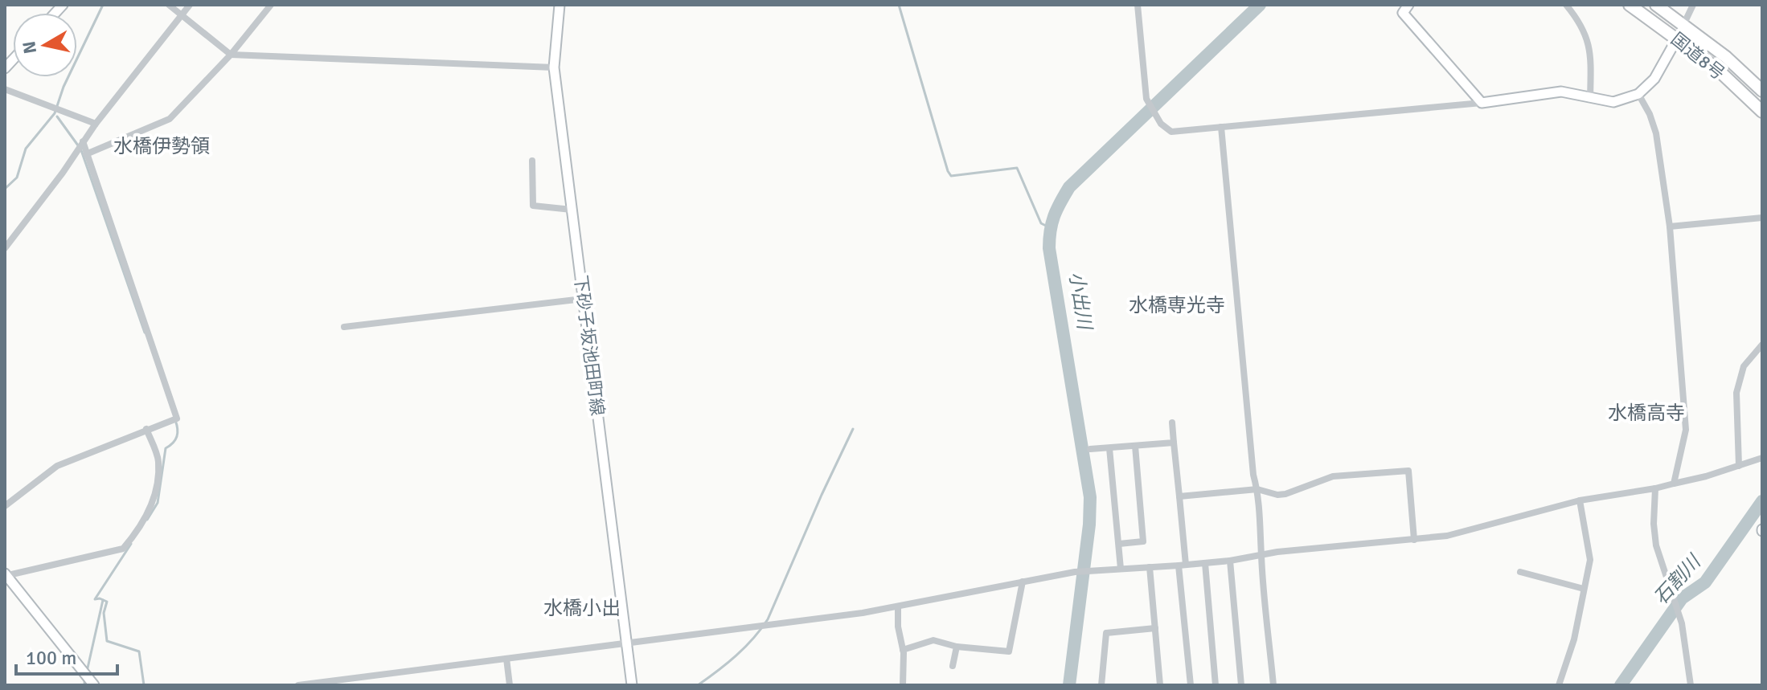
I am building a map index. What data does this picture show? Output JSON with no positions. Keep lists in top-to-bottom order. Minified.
{"streets":{"highway":["国道8号"],"main road":["下砂子坂池田町線"]},"districts":["水橋伊勢領","水橋専光寺","水橋高寺","水橋小出"],"water":["小出川","石割川"],"scale_bar":"100 m","north":"left"}
